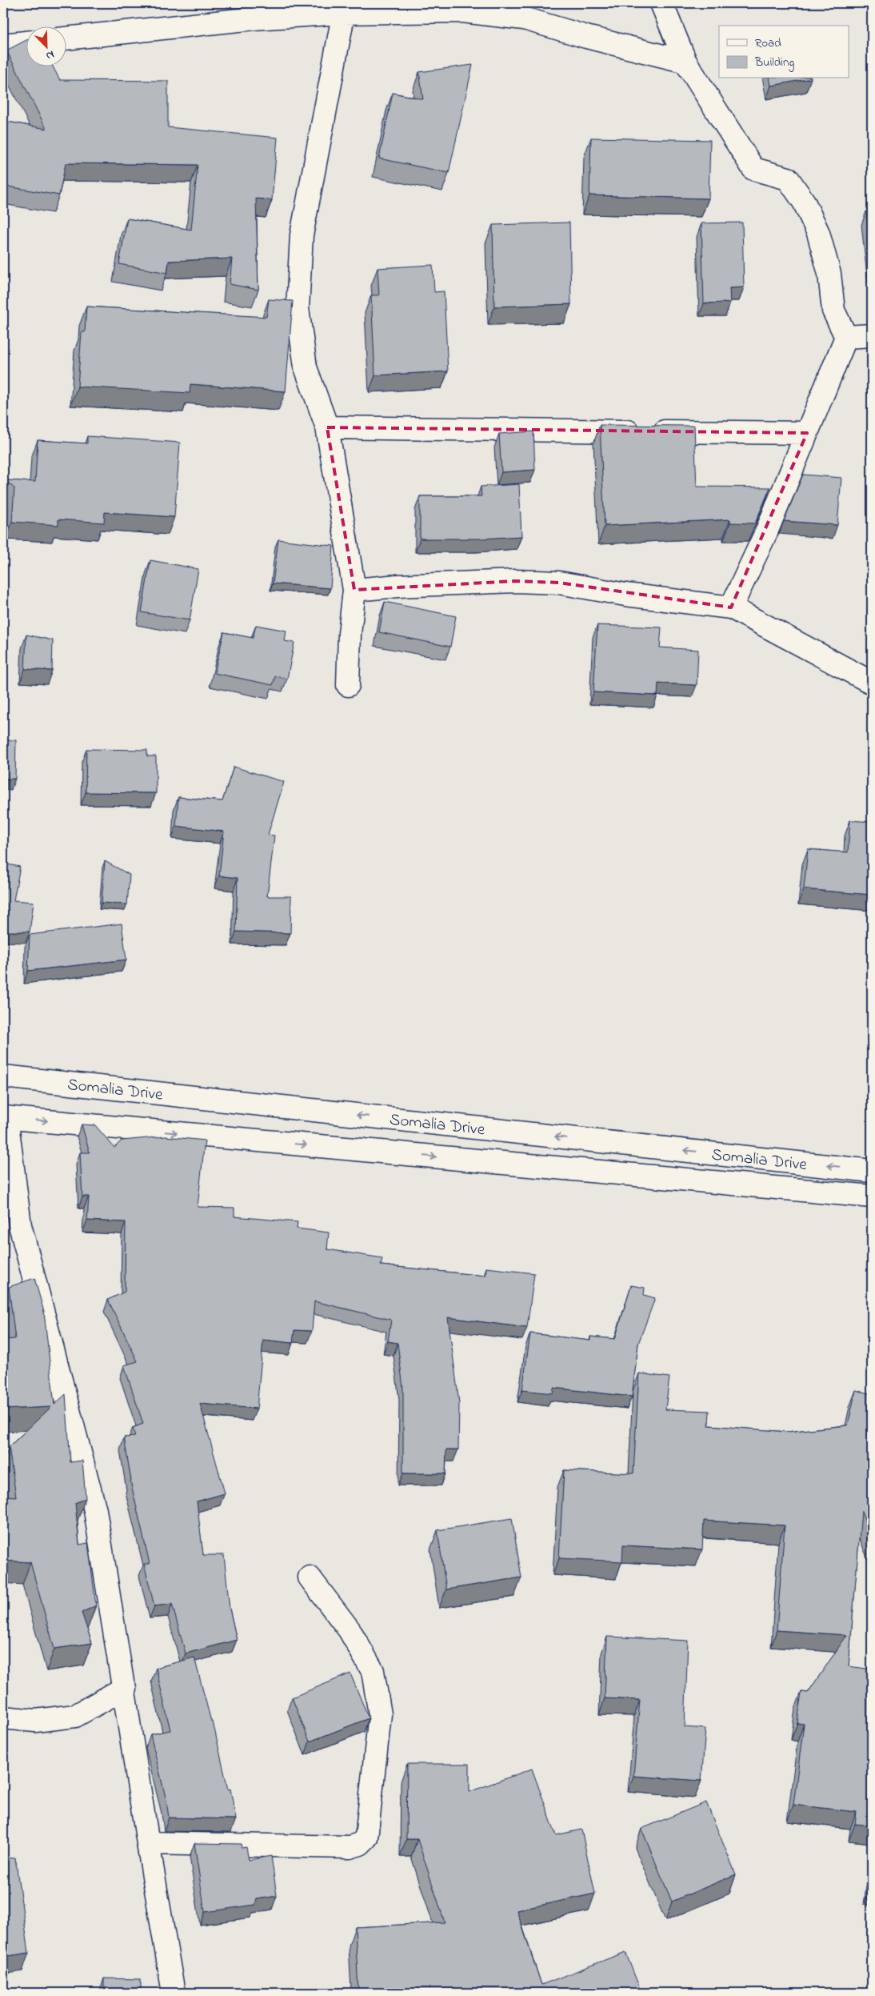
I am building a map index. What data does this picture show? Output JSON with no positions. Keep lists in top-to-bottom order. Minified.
{"streets":{"street":["Somalia Drive"]},"legend":["Road","Building"],"north":"bottom right"}
